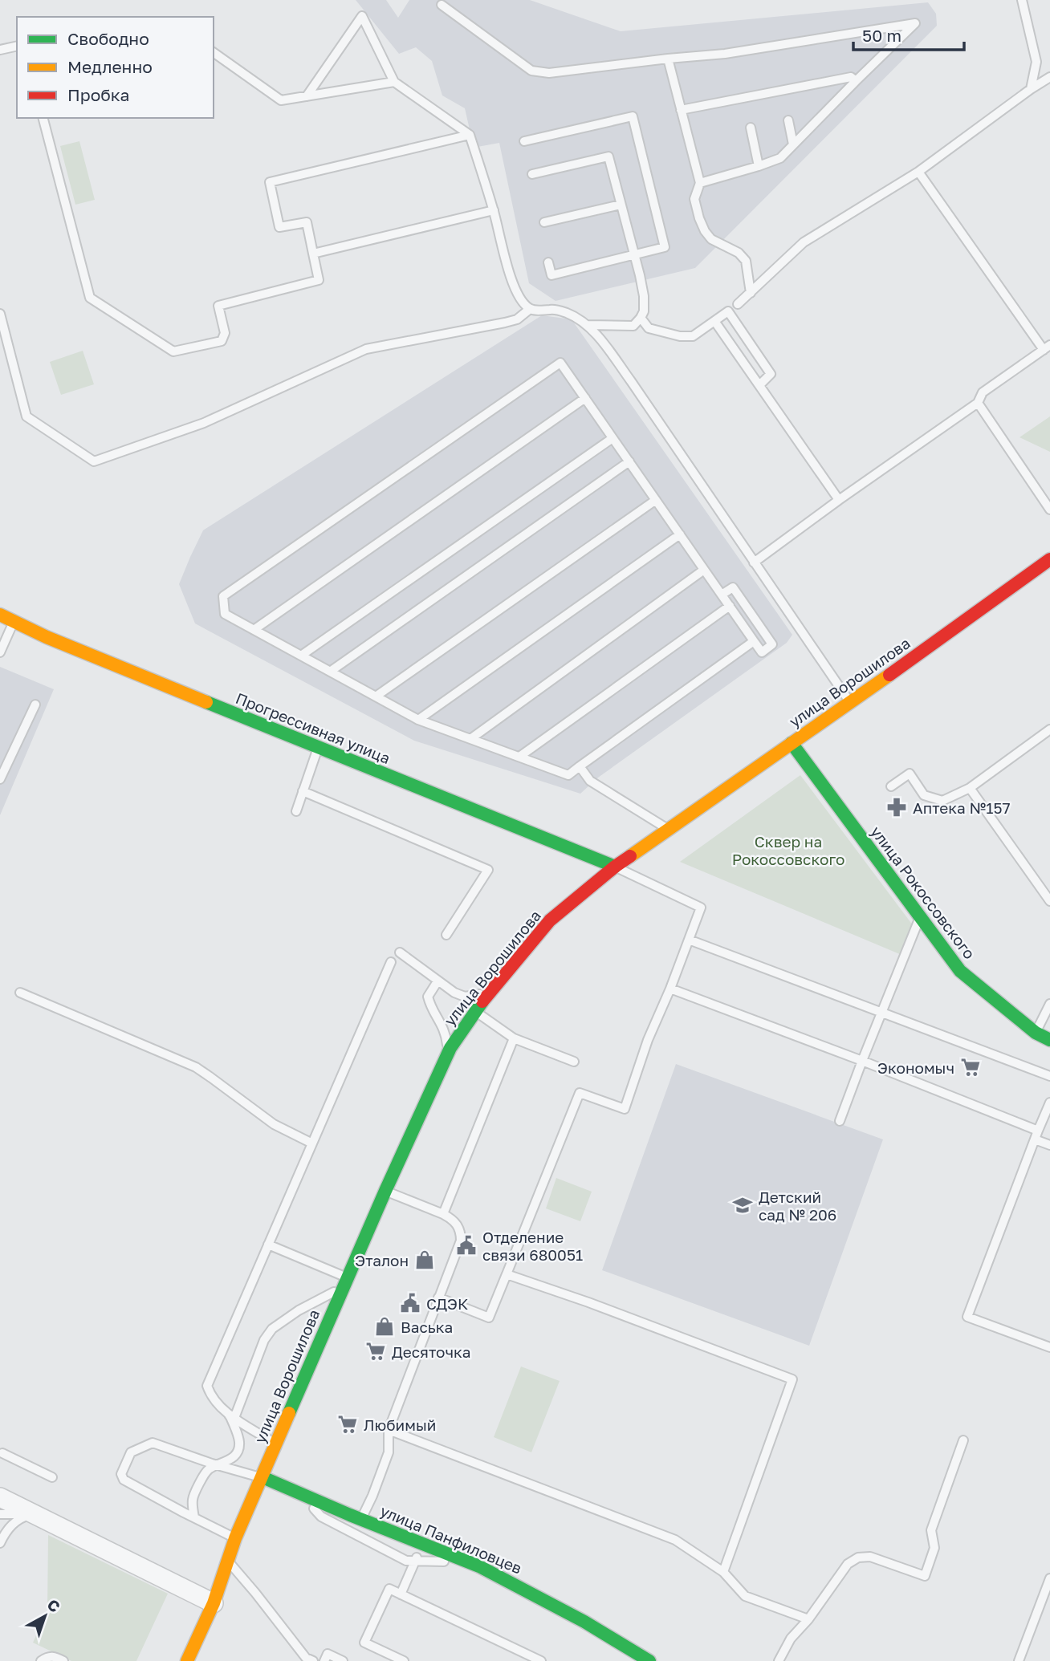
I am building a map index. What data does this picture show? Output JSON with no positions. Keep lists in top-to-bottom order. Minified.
{"streets":{"street":["улица Ворошилова","Прогрессивная улица","улица Рокоссовского","улица Панфиловцев"]},"crossings":[["улица Ворошилова","Прогрессивная улица"],["улица Ворошилова","улица Рокоссовского"],["улица Ворошилова","улица Панфиловцев"]],"parks":["Сквер на Рокоссовского"],"places":{"pharmacy":["Аптека №157"],"supermarket":["Экономыч","Десяточка","Любимый"],"school or university":["Детский сад № 206"],"public building":["Отделение связи 680051","СДЭК"],"shop":["Эталон","Васька"]},"legend":["Свободно","Медленно","Пробка"],"scale_bar":"50 m","north":"top right"}
